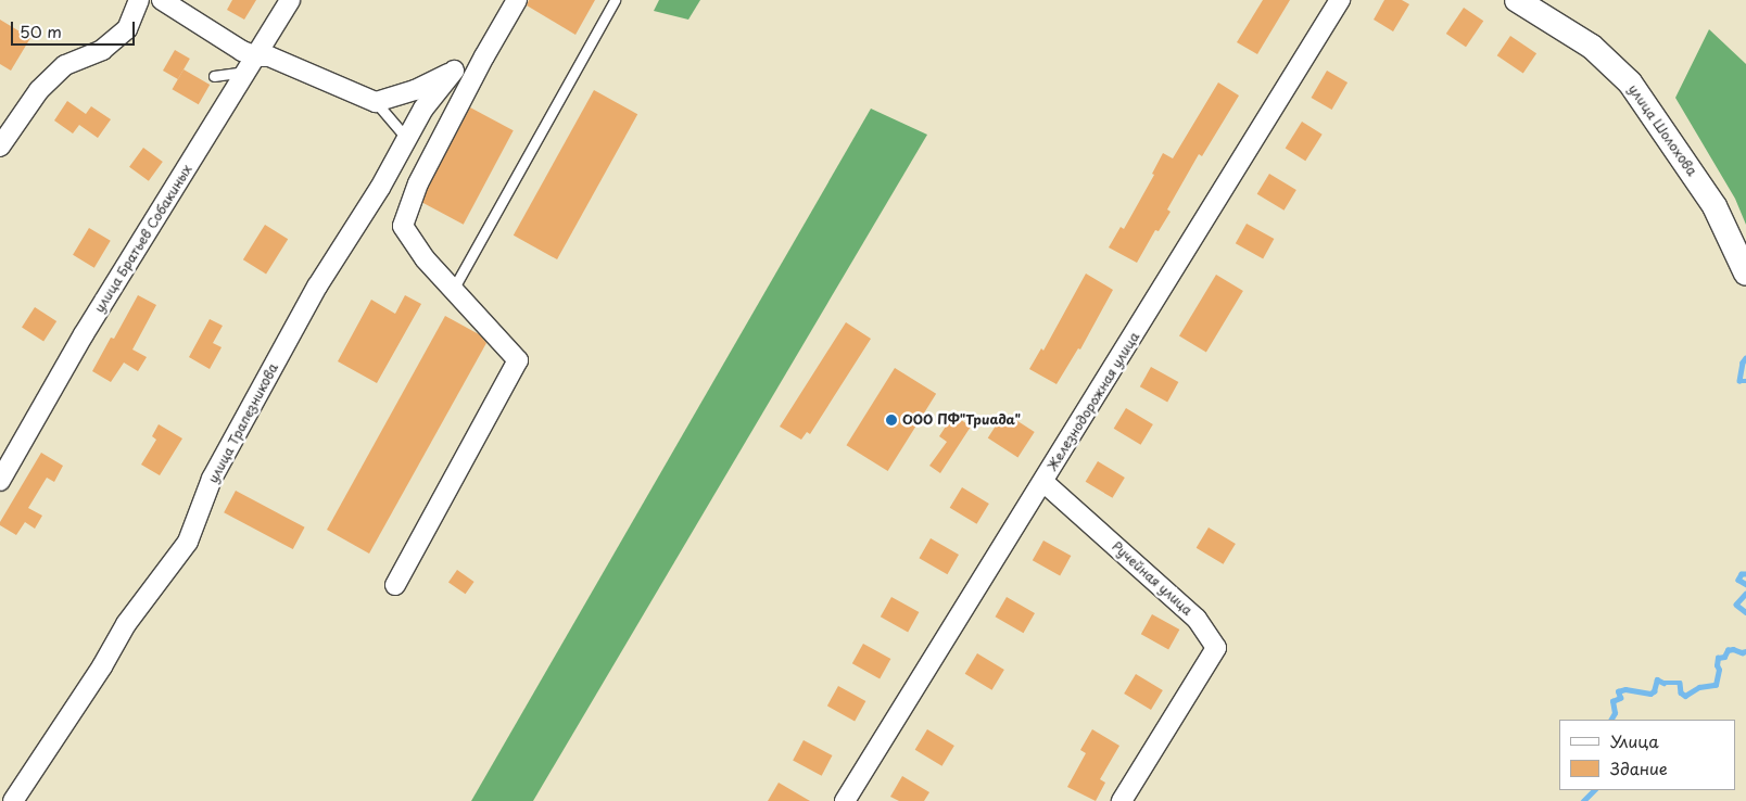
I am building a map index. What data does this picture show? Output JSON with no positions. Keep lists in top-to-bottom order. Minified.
{"streets":{"street":["улица Шолохова","улица Братьев Собакиных","Железнодорожная улица","улица Трапезникова","Ручейная улица"]},"crossings":[["Железнодорожная улица","Ручейная улица"]],"places":["ООО ПФ\"Триада\""],"legend":["Улица","Здание"],"scale_bar":"50 m"}
